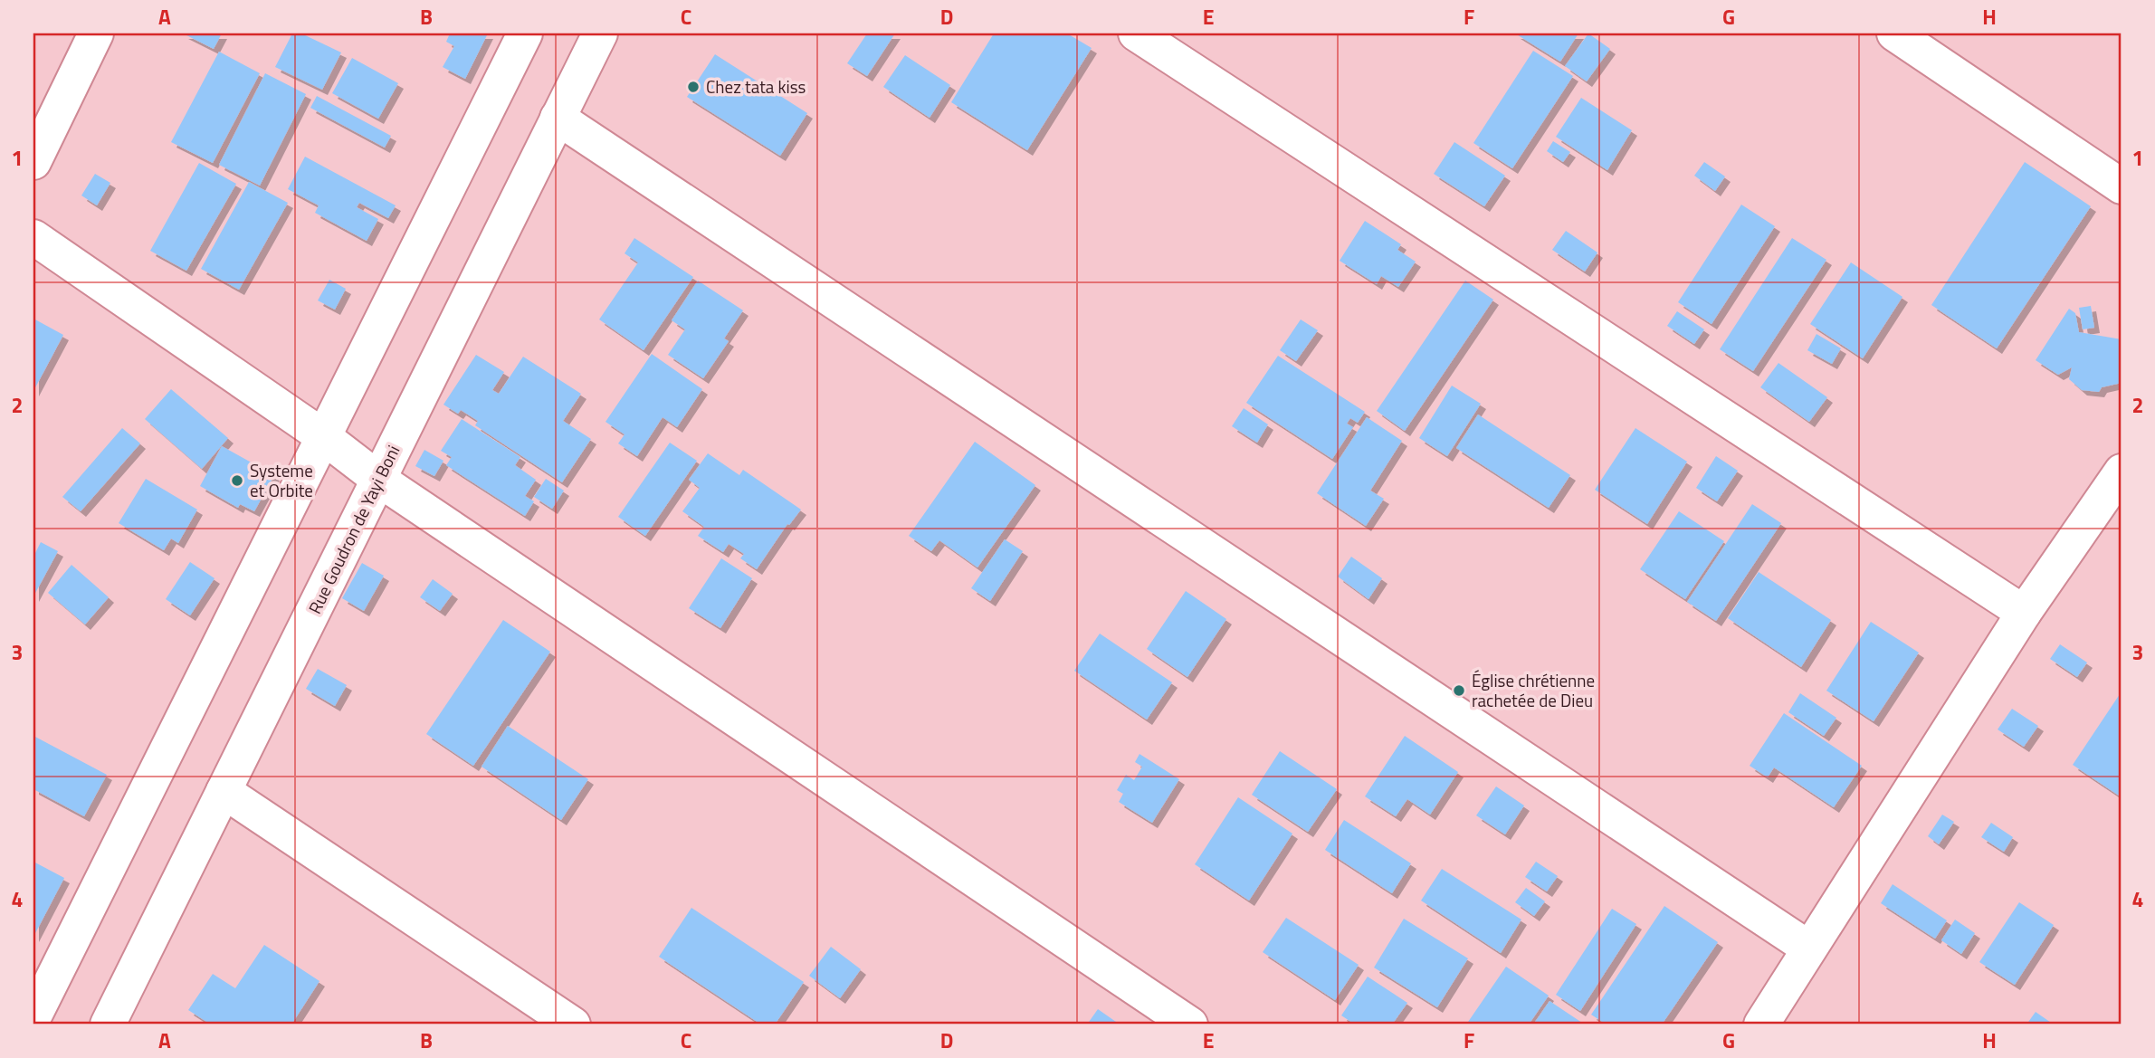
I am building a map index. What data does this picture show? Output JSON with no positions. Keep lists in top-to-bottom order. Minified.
{"streets":{"street":["Rue Goudron de Yayi Boni"]},"places":["Chez tata kiss","Systeme et Orbite","Église chrétienne rachetée de Dieu"],"grid":{"columns":["A","B","C","D","E","F","G","H"],"rows":["1","2","3","4"]}}
